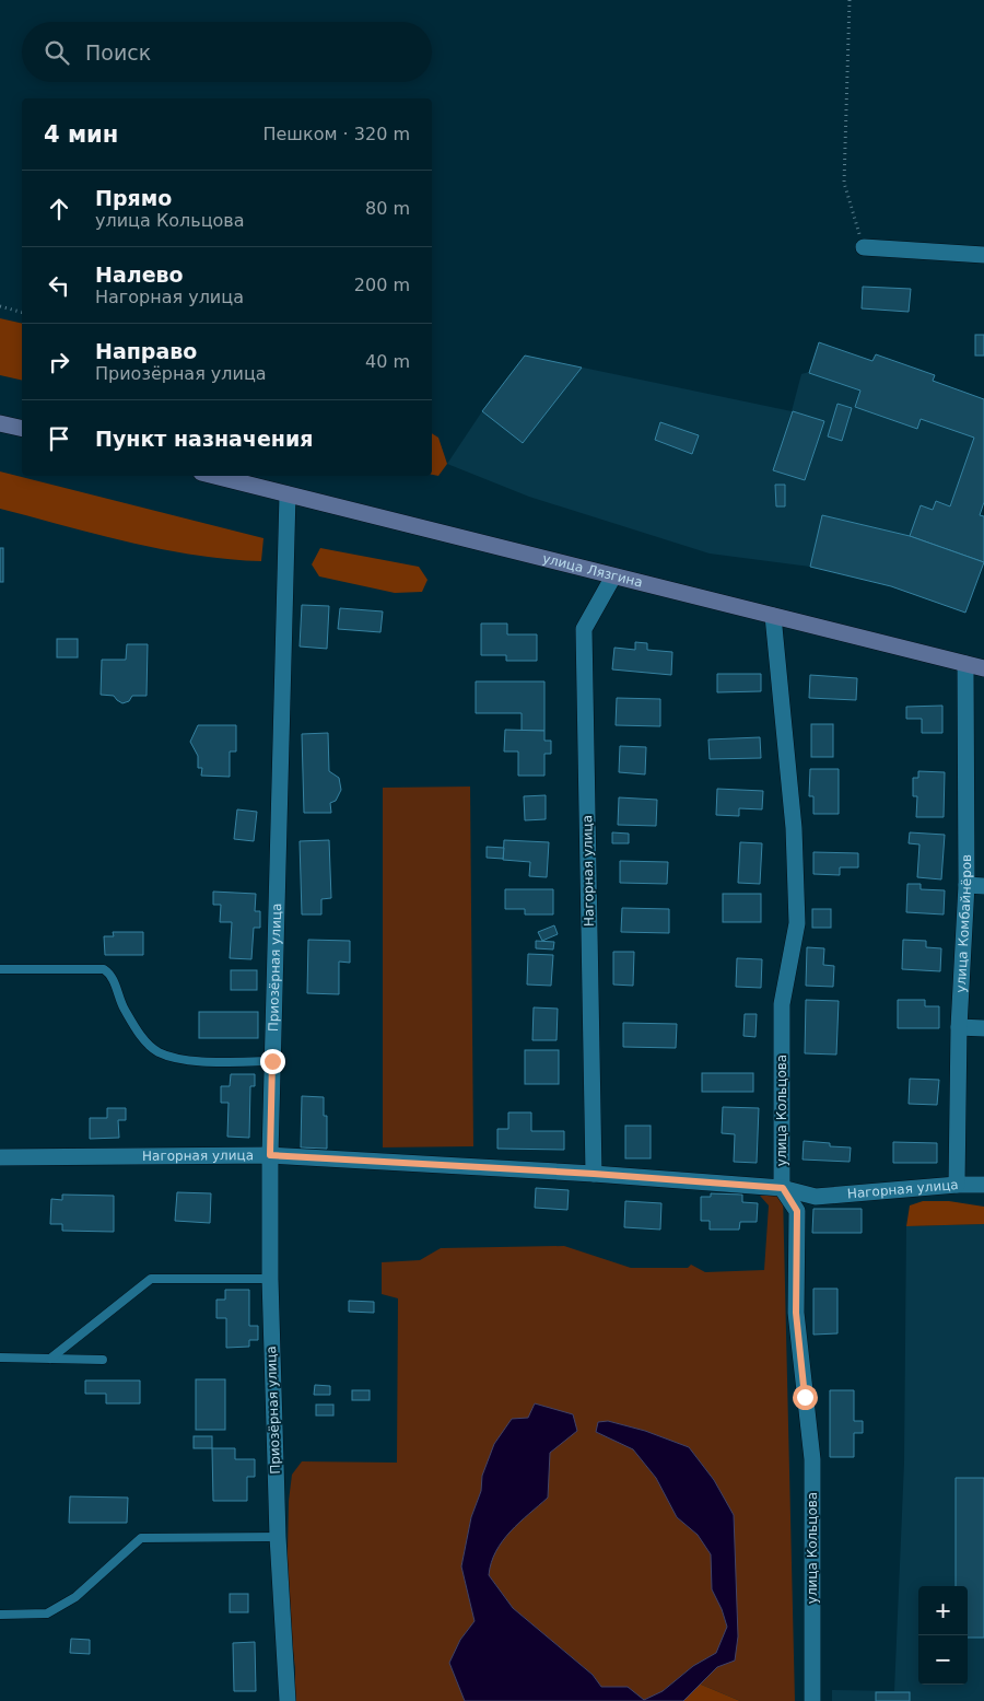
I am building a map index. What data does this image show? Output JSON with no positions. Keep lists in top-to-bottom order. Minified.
{"streets":{"main road":["улица Лязгина"],"street":["Нагорная улица","улица Комбайнёров","Приозёрная улица","улица Кольцова"]},"crossings":[["улица Лязгина","Нагорная улица"],["улица Лязгина","улица Комбайнёров"],["улица Лязгина","Приозёрная улица"],["улица Лязгина","улица Кольцова"],["Нагорная улица","улица Комбайнёров"],["Нагорная улица","Приозёрная улица"],["Нагорная улица","улица Кольцова"]],"page":{"search":"Поиск","heading":["4 мин","Пешком · 320 m"],"list":[["Прямо","улица Кольцова","80 m"],["Налево","Нагорная улица","200 m"],["Направо","Приозёрная улица","40 m"],"Пункт назначения"],"map_buttons":["+","−"]}}
